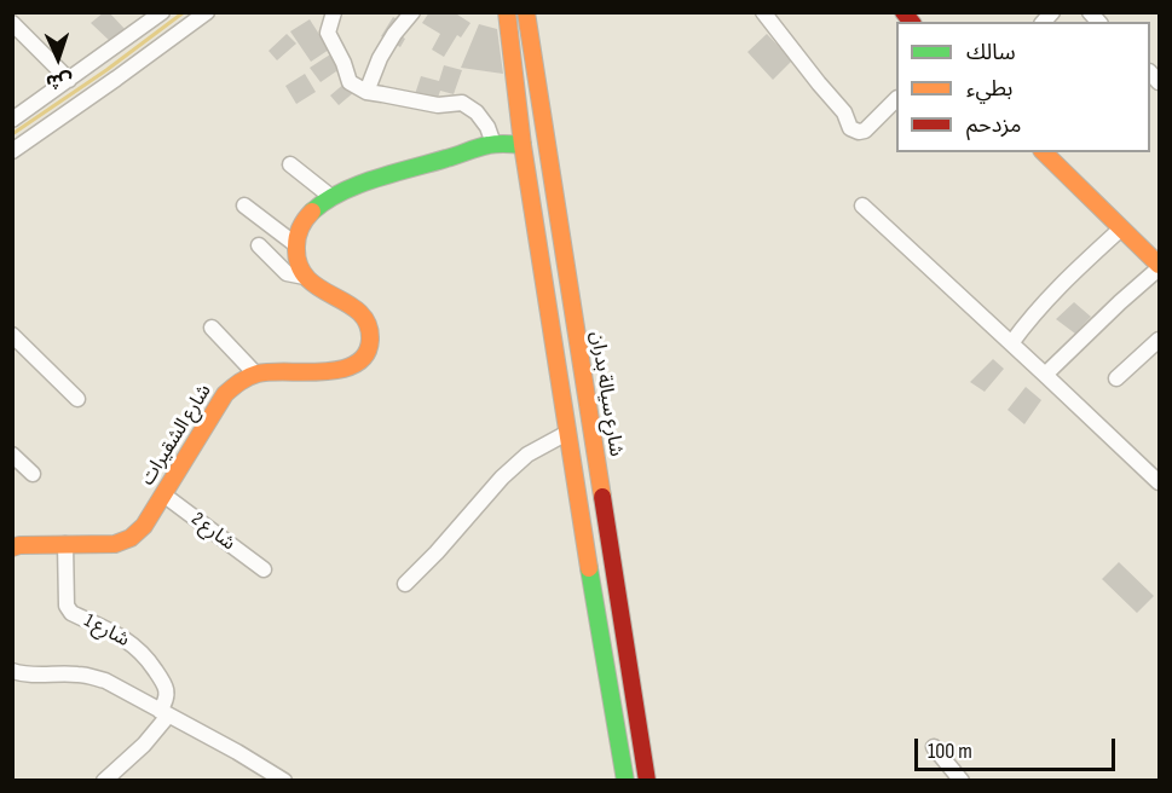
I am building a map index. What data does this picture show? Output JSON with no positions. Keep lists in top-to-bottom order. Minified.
{"streets":{"main road":["شارع سيالة بدران","شارع الشقيرات"],"street":["شارع 2","شارع 1"]},"crossings":[["شارع الشقيرات","شارع 2"],["شارع الشقيرات","شارع 1"]],"legend":["سالك","بطيء","مزدحم"],"scale_bar":"100 m","north":"bottom"}
